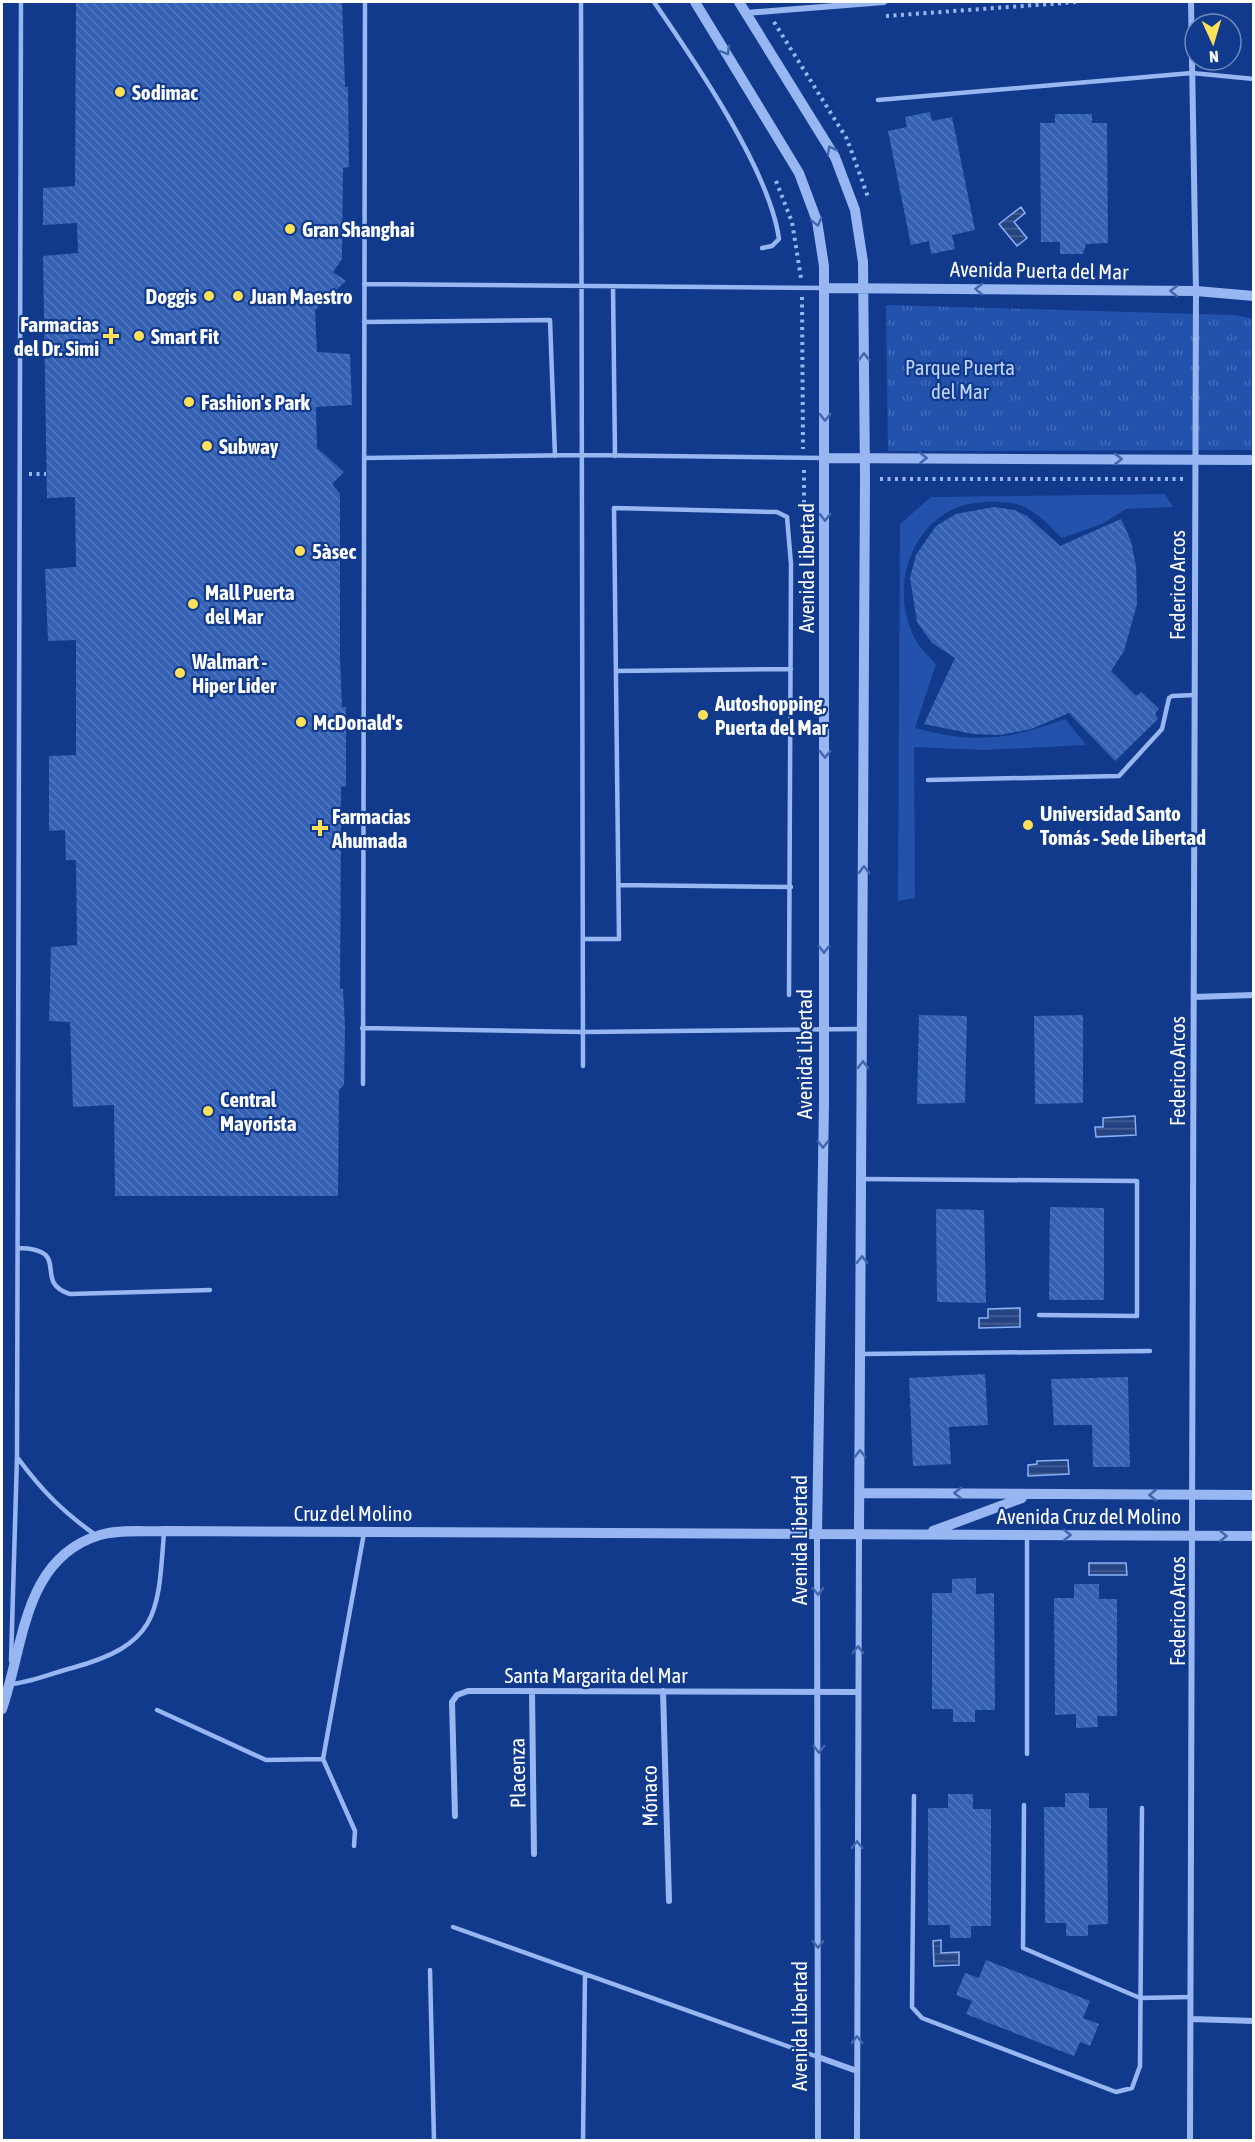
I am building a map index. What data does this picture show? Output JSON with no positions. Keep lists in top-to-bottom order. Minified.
{"streets":{"street":["Avenida Puerta del Mar","Avenida Libertad","Federico Arcos","Cruz del Molino","Avenida Cruz del Molino","Santa Margarita del Mar","Placenza","Mónaco"]},"crossings":[["Avenida Puerta del Mar","Avenida Libertad"],["Avenida Puerta del Mar","Federico Arcos"],["Avenida Libertad","Cruz del Molino"],["Avenida Libertad","Avenida Cruz del Molino"],["Avenida Libertad","Santa Margarita del Mar"],["Federico Arcos","Avenida Cruz del Molino"],["Cruz del Molino","Avenida Cruz del Molino"],["Santa Margarita del Mar","Placenza"],["Santa Margarita del Mar","Mónaco"]],"one_way":["Avenida Puerta del Mar"],"parks":["Parque Puerta del Mar"],"places":{"other":["Sodimac","Gran Shanghai","Doggis","Juan Maestro","Smart Fit","Fashion's Park","Subway","5àsec","Mall Puerta del Mar","Walmart - Hiper Lider","Autoshopping, Puerta del Mar","McDonald's","Universidad Santo Tomás - Sede Libertad","Central Mayorista"],"health":["Farmacias del Dr. Simi","Farmacias Ahumada"]},"north":"bottom"}
